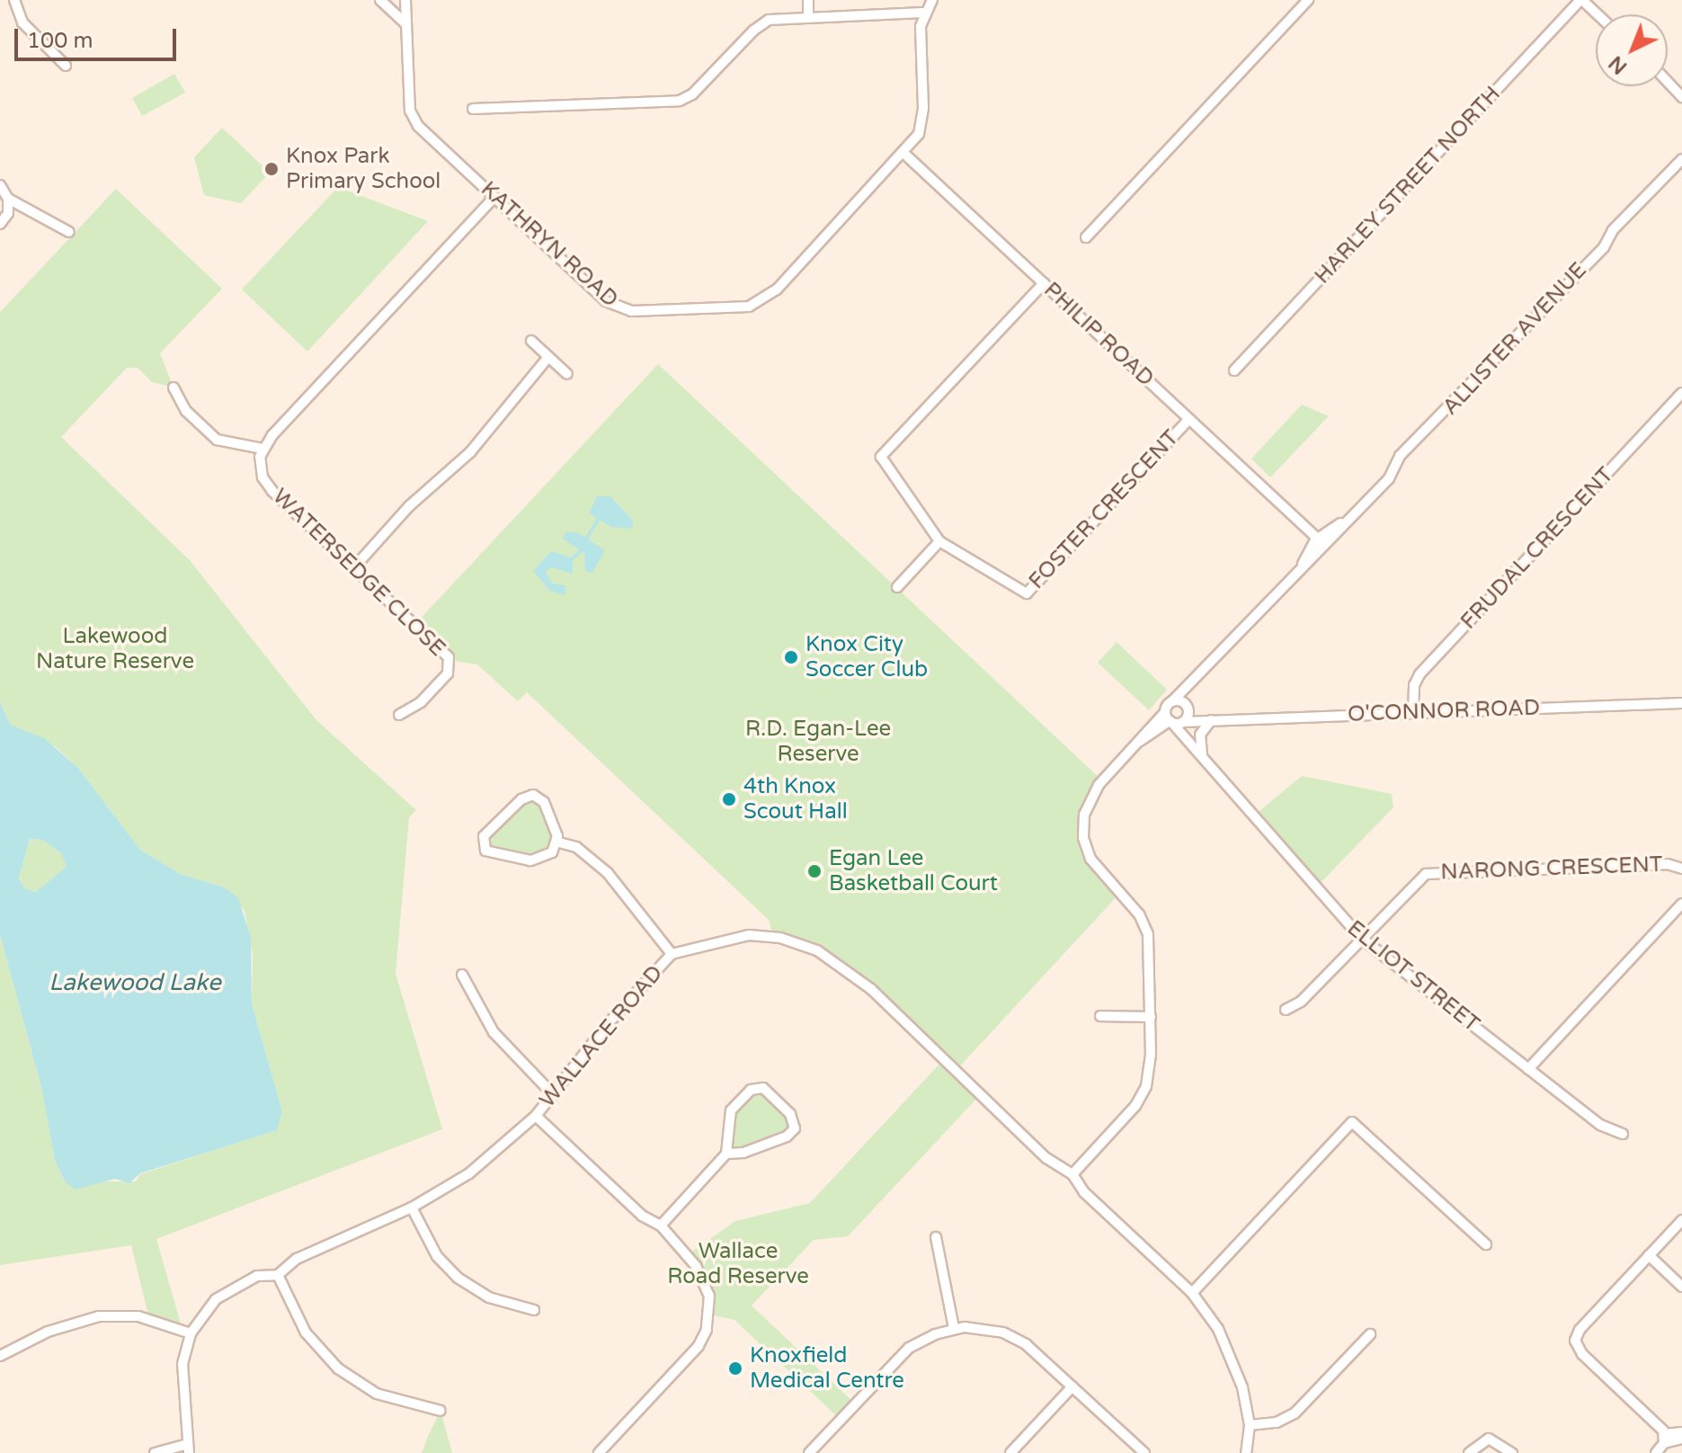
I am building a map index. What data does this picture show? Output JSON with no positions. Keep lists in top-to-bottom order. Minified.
{"streets":{"street":["HARLEY STREET NORTH","KATHRYN ROAD","PHILIP ROAD","ALLISTER AVENUE","FOSTER CRESCENT","FRUDAL CRESCENT","WATERSEDGE CLOSE","O'CONNOR ROAD","NARONG CRESCENT","ELLIOT STREET","WALLACE ROAD"]},"crossings":[["KATHRYN ROAD","PHILIP ROAD"],["PHILIP ROAD","ALLISTER AVENUE"],["PHILIP ROAD","FOSTER CRESCENT"],["ALLISTER AVENUE","O'CONNOR ROAD"],["ALLISTER AVENUE","ELLIOT STREET"],["FRUDAL CRESCENT","O'CONNOR ROAD"],["O'CONNOR ROAD","ELLIOT STREET"],["NARONG CRESCENT","ELLIOT STREET"]],"water":["Lakewood Lake"],"parks":["Lakewood Nature Reserve","R.D. Egan-Lee Reserve","Wallace Road Reserve"],"places":["Knox Park Primary School","Knox City Soccer Club","4th Knox Scout Hall","Egan Lee Basketball Court","Knoxfield Medical Centre"],"scale_bar":"100 m","north":"bottom left"}
